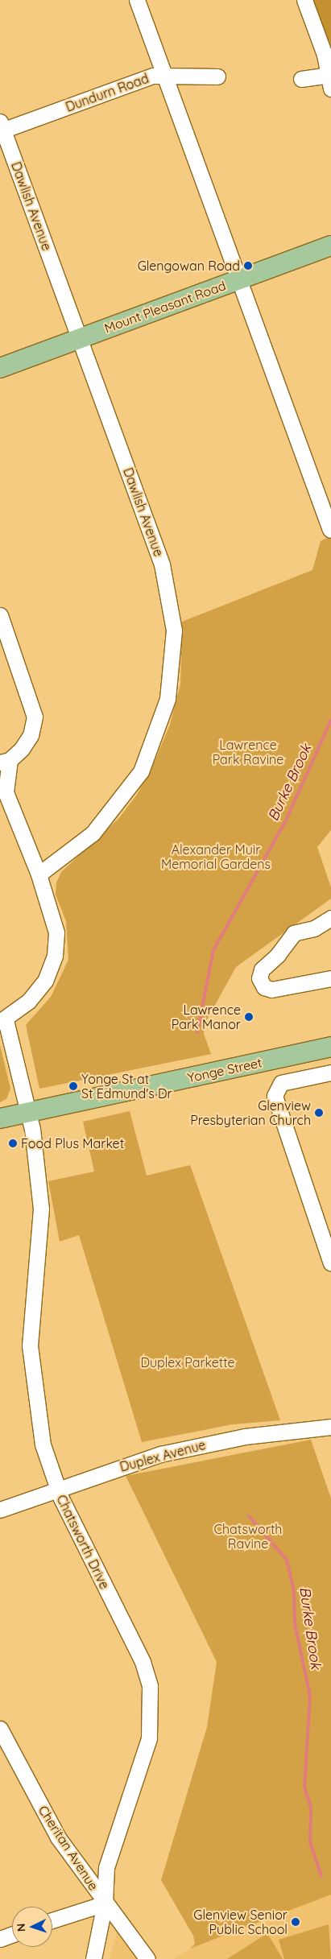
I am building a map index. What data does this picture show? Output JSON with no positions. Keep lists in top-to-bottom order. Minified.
{"streets":{"main road":["Mount Pleasant Road","Yonge Street"],"street":["Dundurn Road","Dawlish Avenue","Duplex Avenue","Chatsworth Drive","Cheritan Avenue"]},"crossings":[["Dundurn Road","Dawlish Avenue"],["Dawlish Avenue","Mount Pleasant Road"],["Yonge Street","Chatsworth Drive"],["Duplex Avenue","Chatsworth Drive"],["Chatsworth Drive","Cheritan Avenue"]],"water":["Burke Brook"],"parks":["Lawrence Park Ravine","Alexander Muir Memorial Gardens","Duplex Parkette","Chatsworth Ravine"],"places":["Glengowan Road","Lawrence Park Manor","Yonge St at St Edmund's Dr","Glenview Presbyterian Church","Food Plus Market","Glenview Senior Public School"],"north":"left"}
